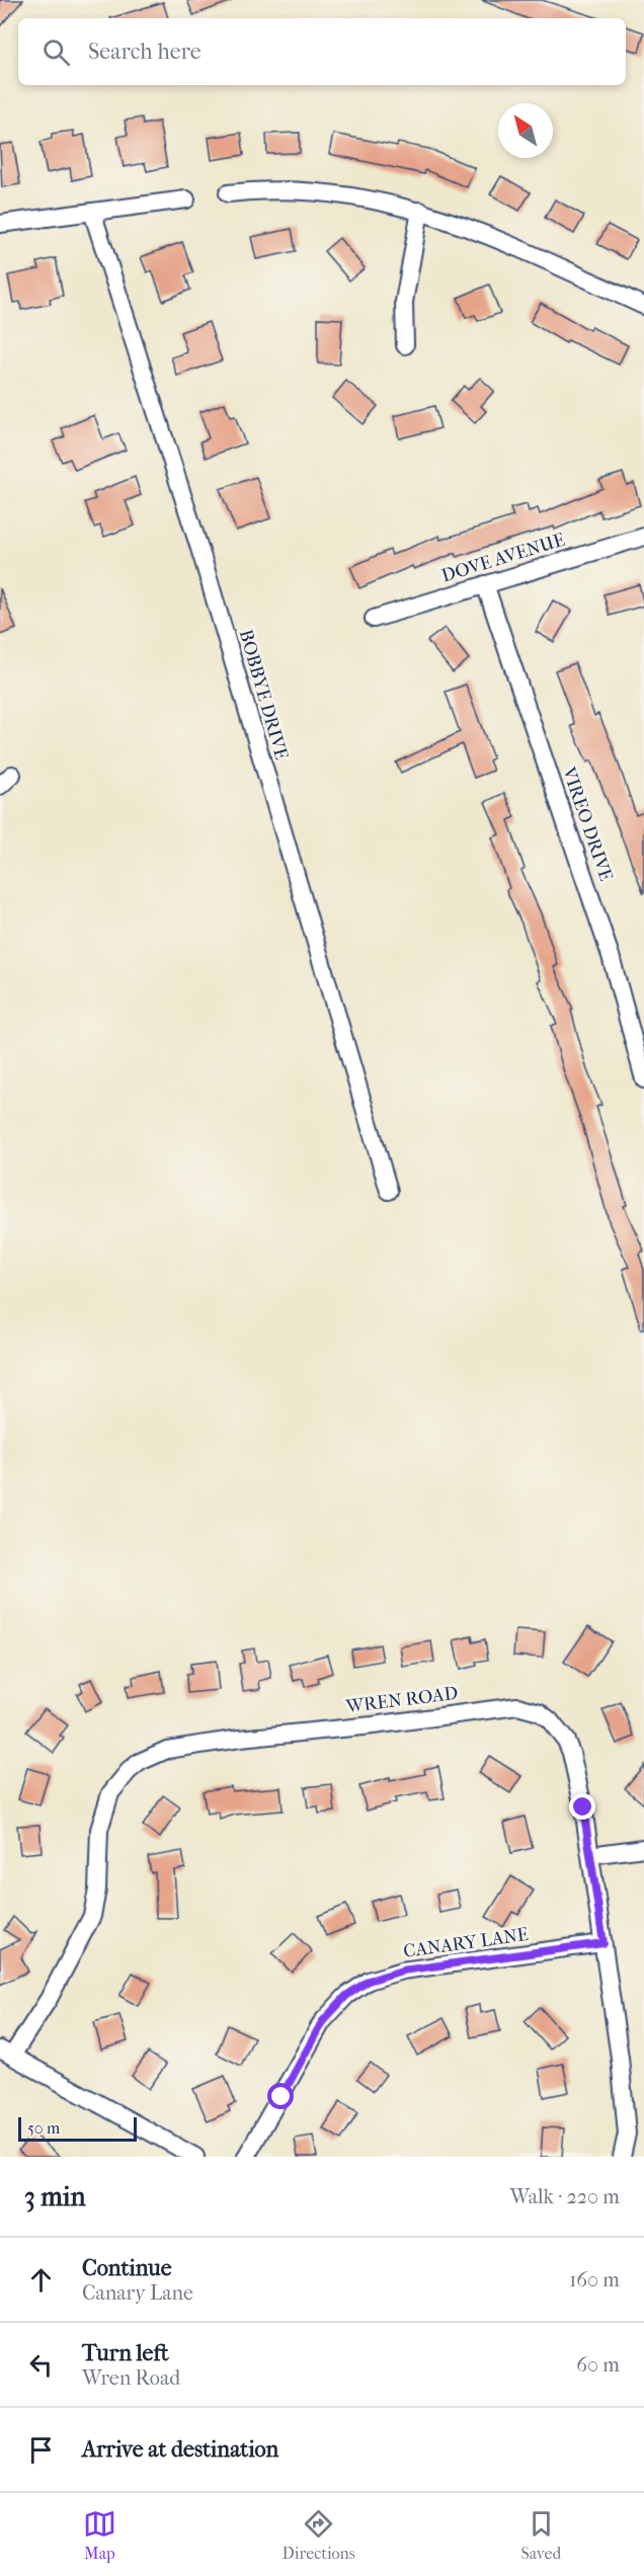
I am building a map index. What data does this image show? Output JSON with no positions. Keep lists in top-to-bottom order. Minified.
{"streets":{"street":["DOVE AVENUE","BOBBYE DRIVE","VIREO DRIVE","WREN ROAD","CANARY LANE"]},"crossings":[["DOVE AVENUE","VIREO DRIVE"],["WREN ROAD","CANARY LANE"]],"scale_bar":"50 m","north":"top left","page":{"search":"Search here","scale":"50 m","heading":["3 min","Walk · 220 m"],"list":[["Continue","Canary Lane","160 m"],["Turn left","Wren Road","60 m"],"Arrive at destination"],"nav":["Map","Directions","Saved"]}}
